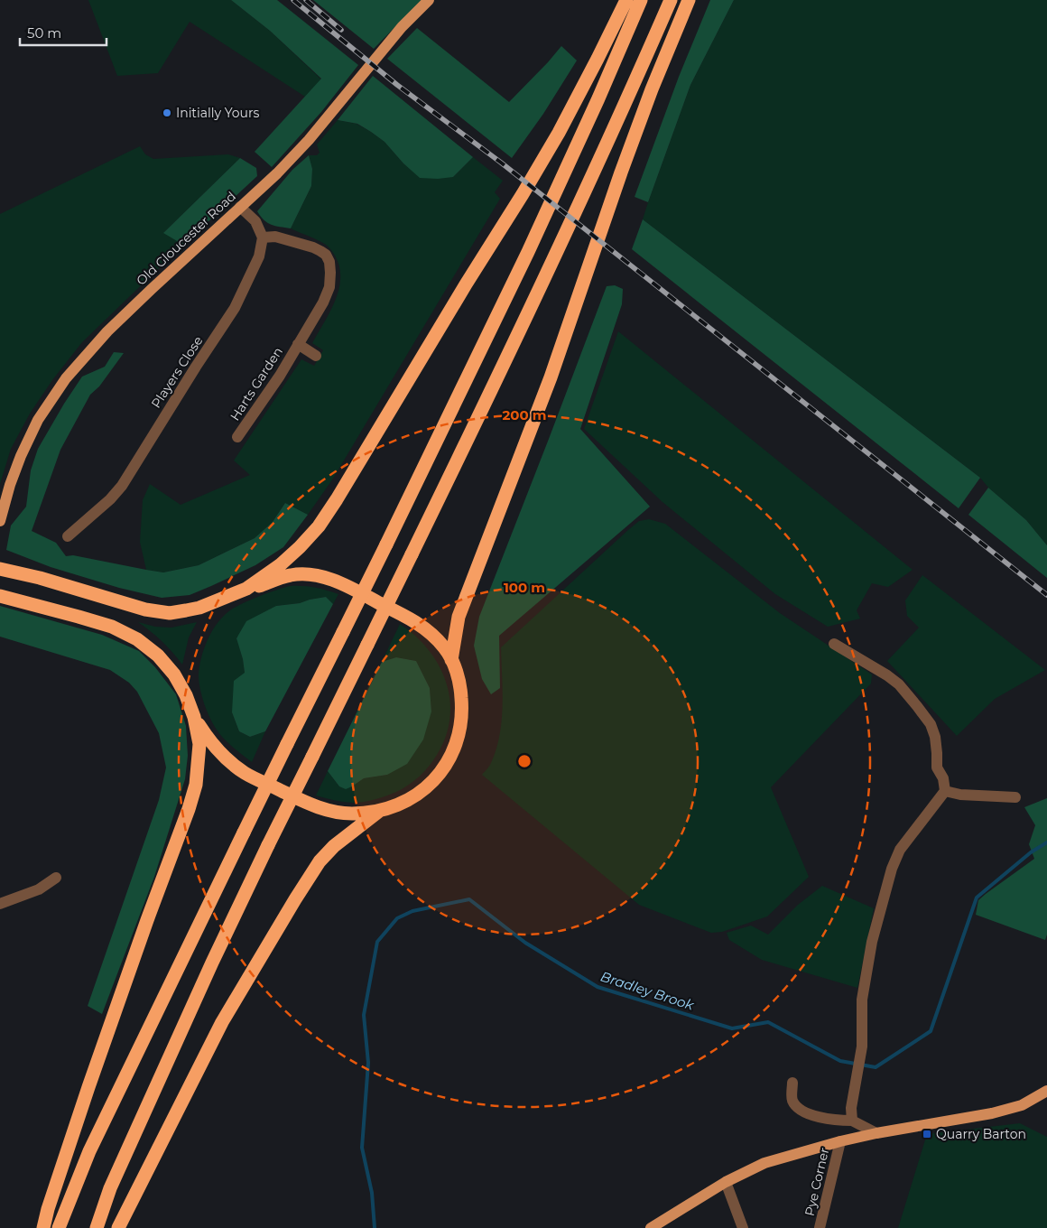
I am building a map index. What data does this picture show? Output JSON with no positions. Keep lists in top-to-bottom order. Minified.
{"streets":{"main road":["Old Gloucester Road"],"street":["Players Close","Harts Garden","Pye Corner"]},"crossings":[["Players Close","Harts Garden"]],"water":["Bradley Brook"],"places":{"other":["Initially Yours"],"transit":["Quarry Barton"]},"scale_bar":"50 m","rings":["200 m","100 m"]}
